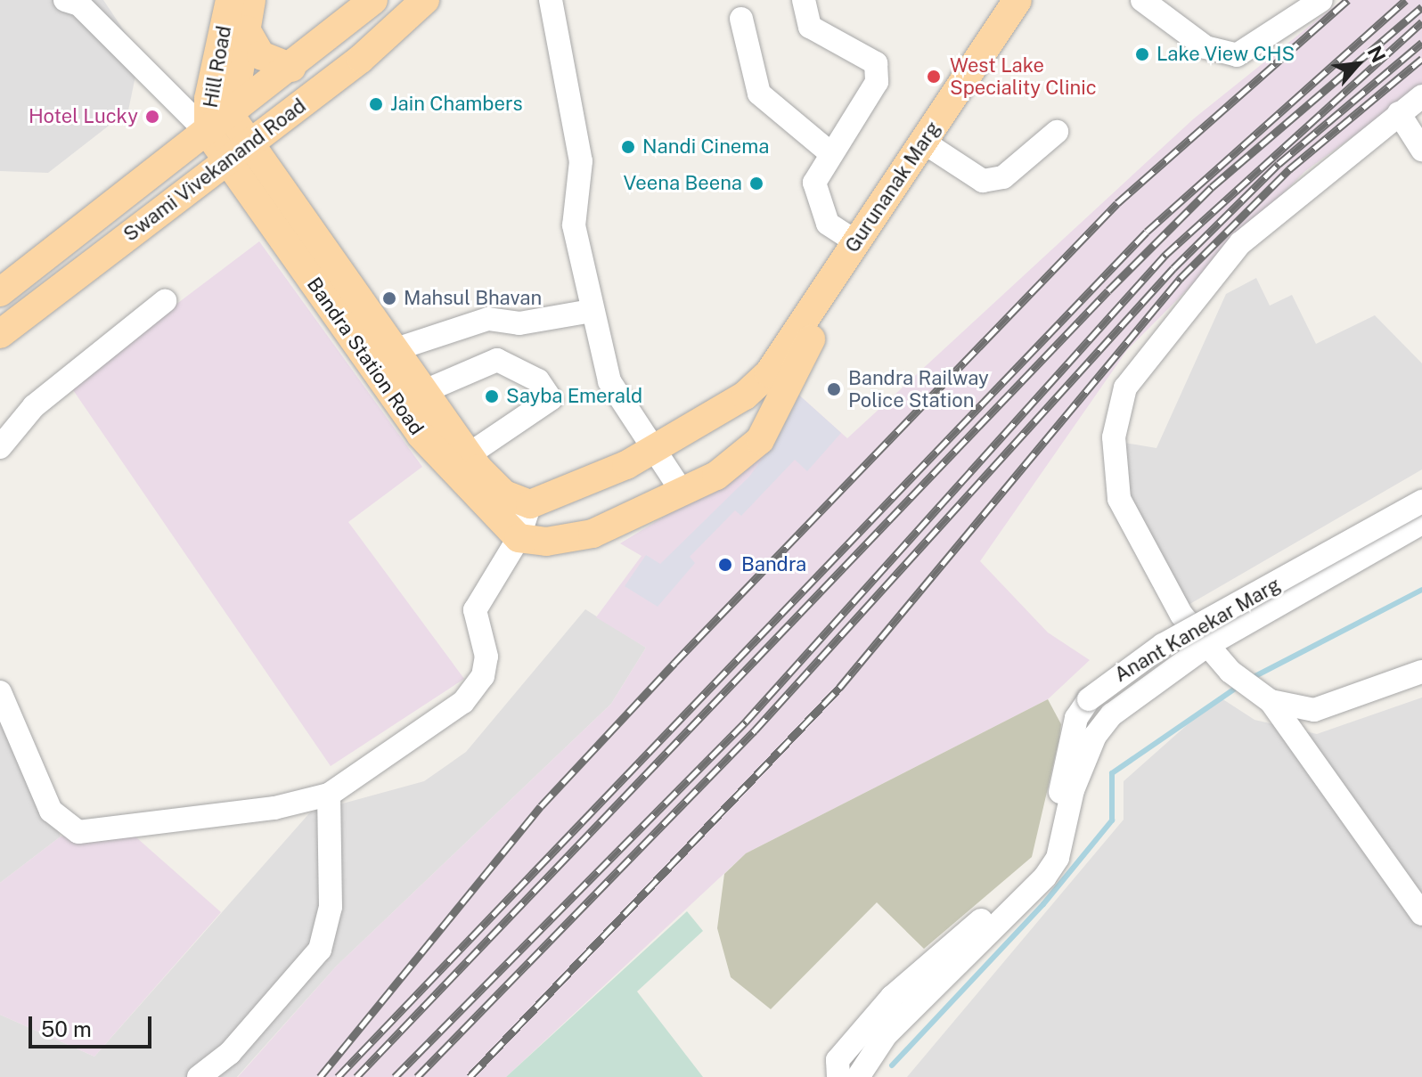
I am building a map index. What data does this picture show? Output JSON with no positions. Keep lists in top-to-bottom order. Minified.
{"streets":{"main road":["Hill Road","Swami Vivekanand Road","Gurunanak Marg","Bandra Station Road"],"street":["Anant Kanekar Marg"]},"crossings":[["Hill Road","Swami Vivekanand Road"],["Swami Vivekanand Road","Bandra Station Road"],["Gurunanak Marg","Bandra Station Road"]],"places":["Lake View CHS","West Lake Speciality Clinic","Jain Chambers","Hotel Lucky","Nandi Cinema","Veena Beena","Mahsul Bhavan","Bandra Railway Police Station","Sayba Emerald","Bandra"],"scale_bar":"50 m","north":"top right"}
